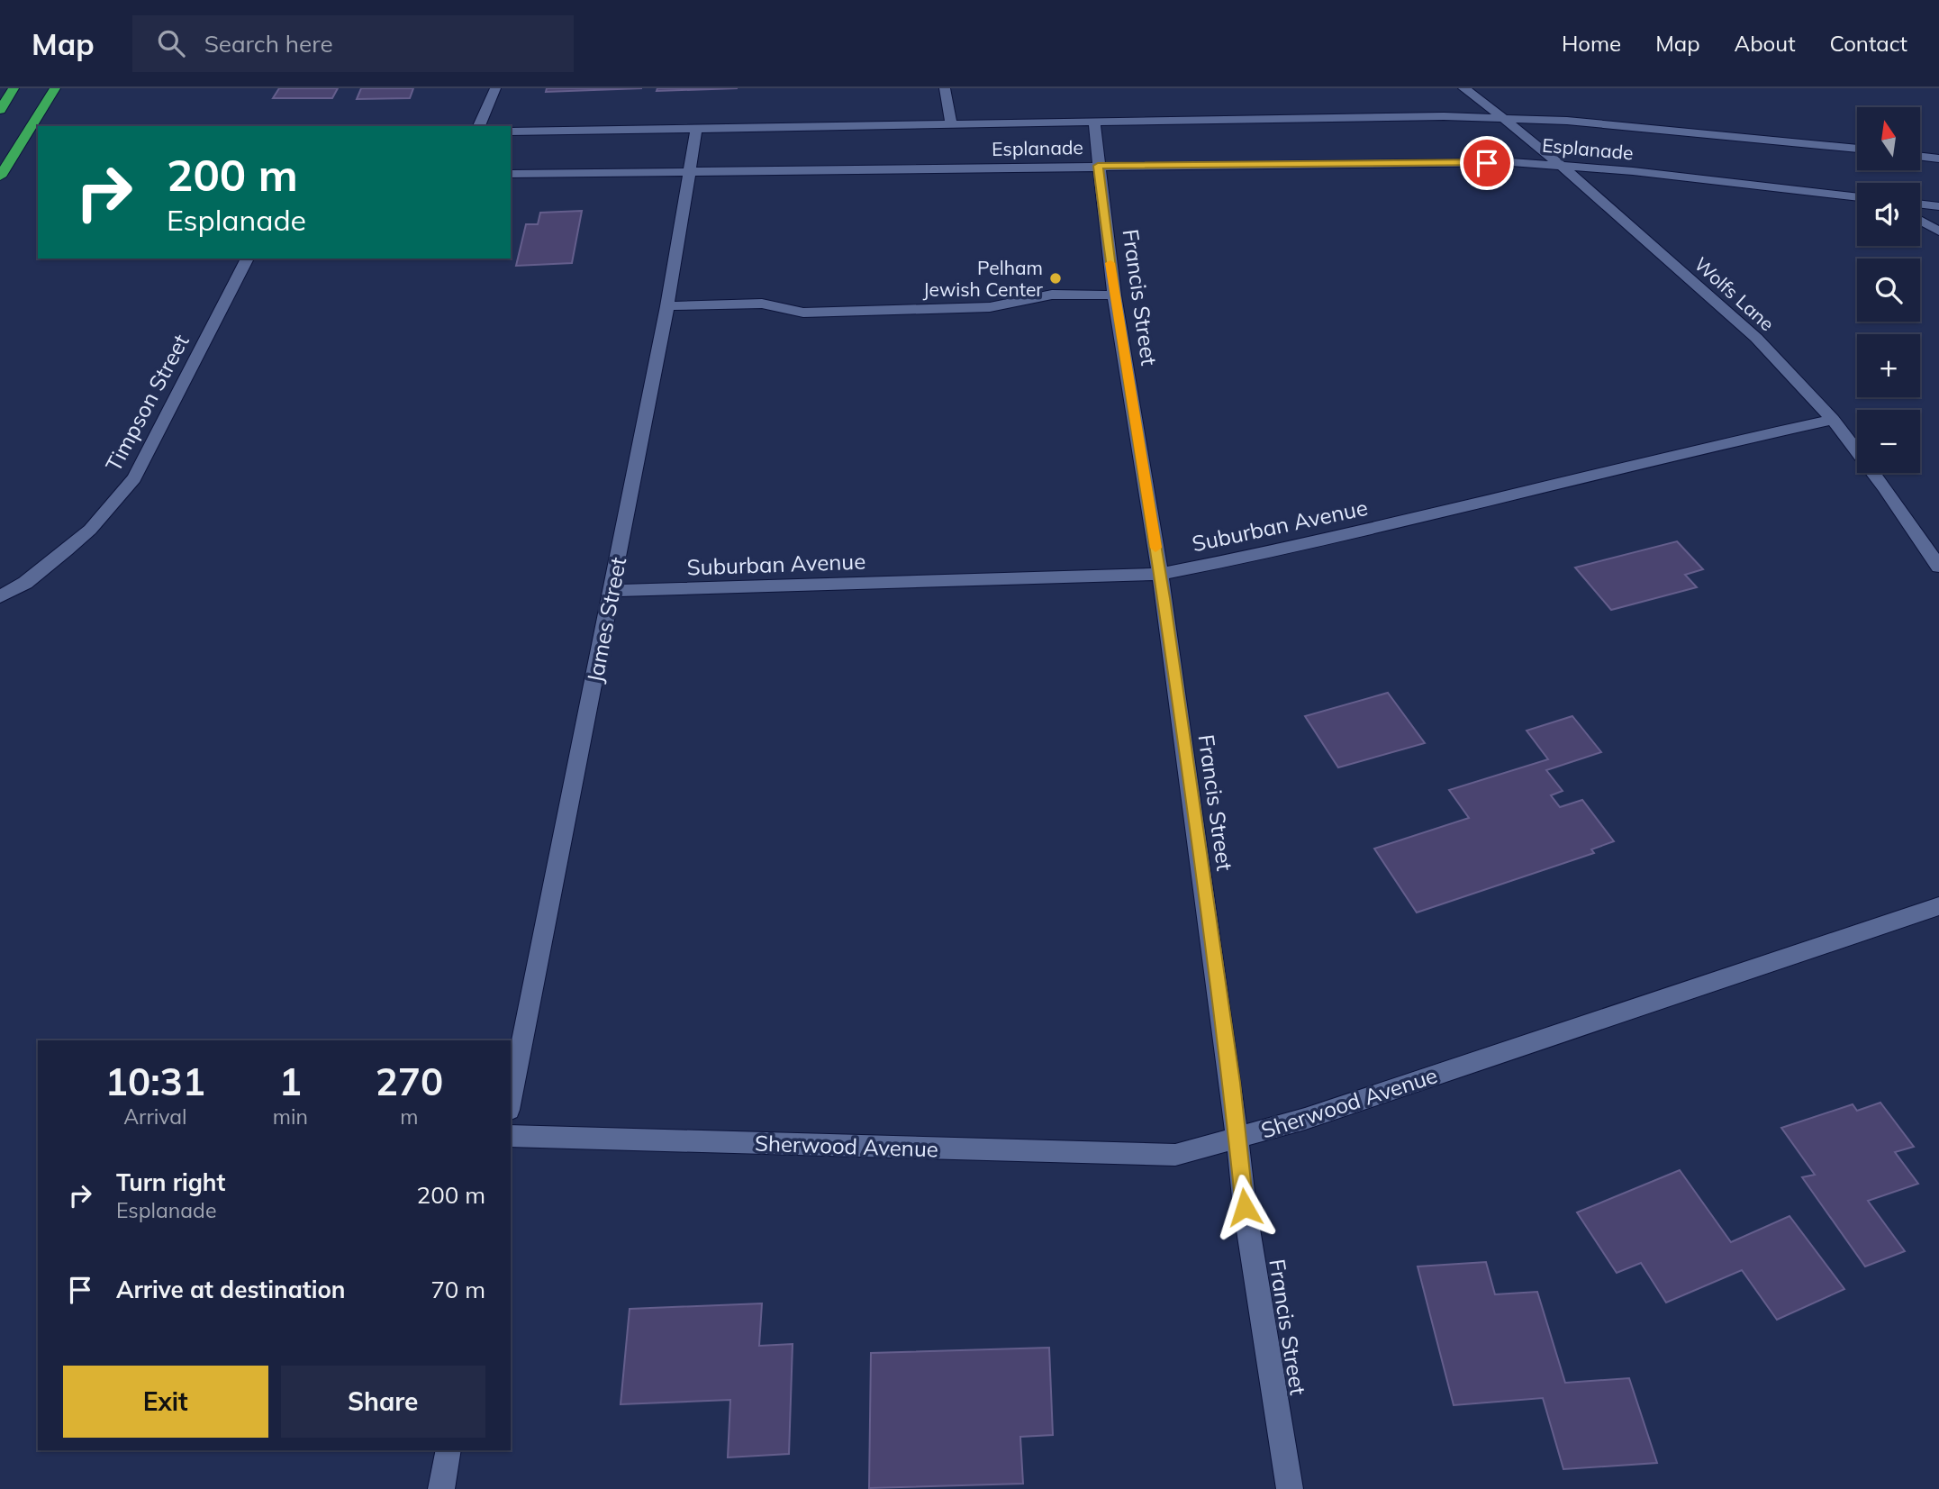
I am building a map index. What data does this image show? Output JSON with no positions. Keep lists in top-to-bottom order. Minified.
{"streets":{"street":["Esplanade","Wolfs Lane","Francis Street","Timpson Street","Suburban Avenue","James Street","Sherwood Avenue"]},"crossings":[["Esplanade","Wolfs Lane"],["Esplanade","Francis Street"],["Esplanade","James Street"],["Wolfs Lane","Suburban Avenue"],["Francis Street","Suburban Avenue"],["Francis Street","Sherwood Avenue"],["Suburban Avenue","James Street"]],"places":["Pelham Jewish Center"],"north":"top","page":{"header":"Map","search":"Search here","nav":["Home","Map","About","Contact"],"map_buttons":["+","−"],"turn":["200 m","Esplanade"],"eta":["10:31","Arrival","1","min","270","m"],"list":[{"name":"Turn right","note":"Esplanade","value":"200 m"},{"name":"Arrive at destination","value":"70 m"}],"buttons":["Exit","Share"]}}
